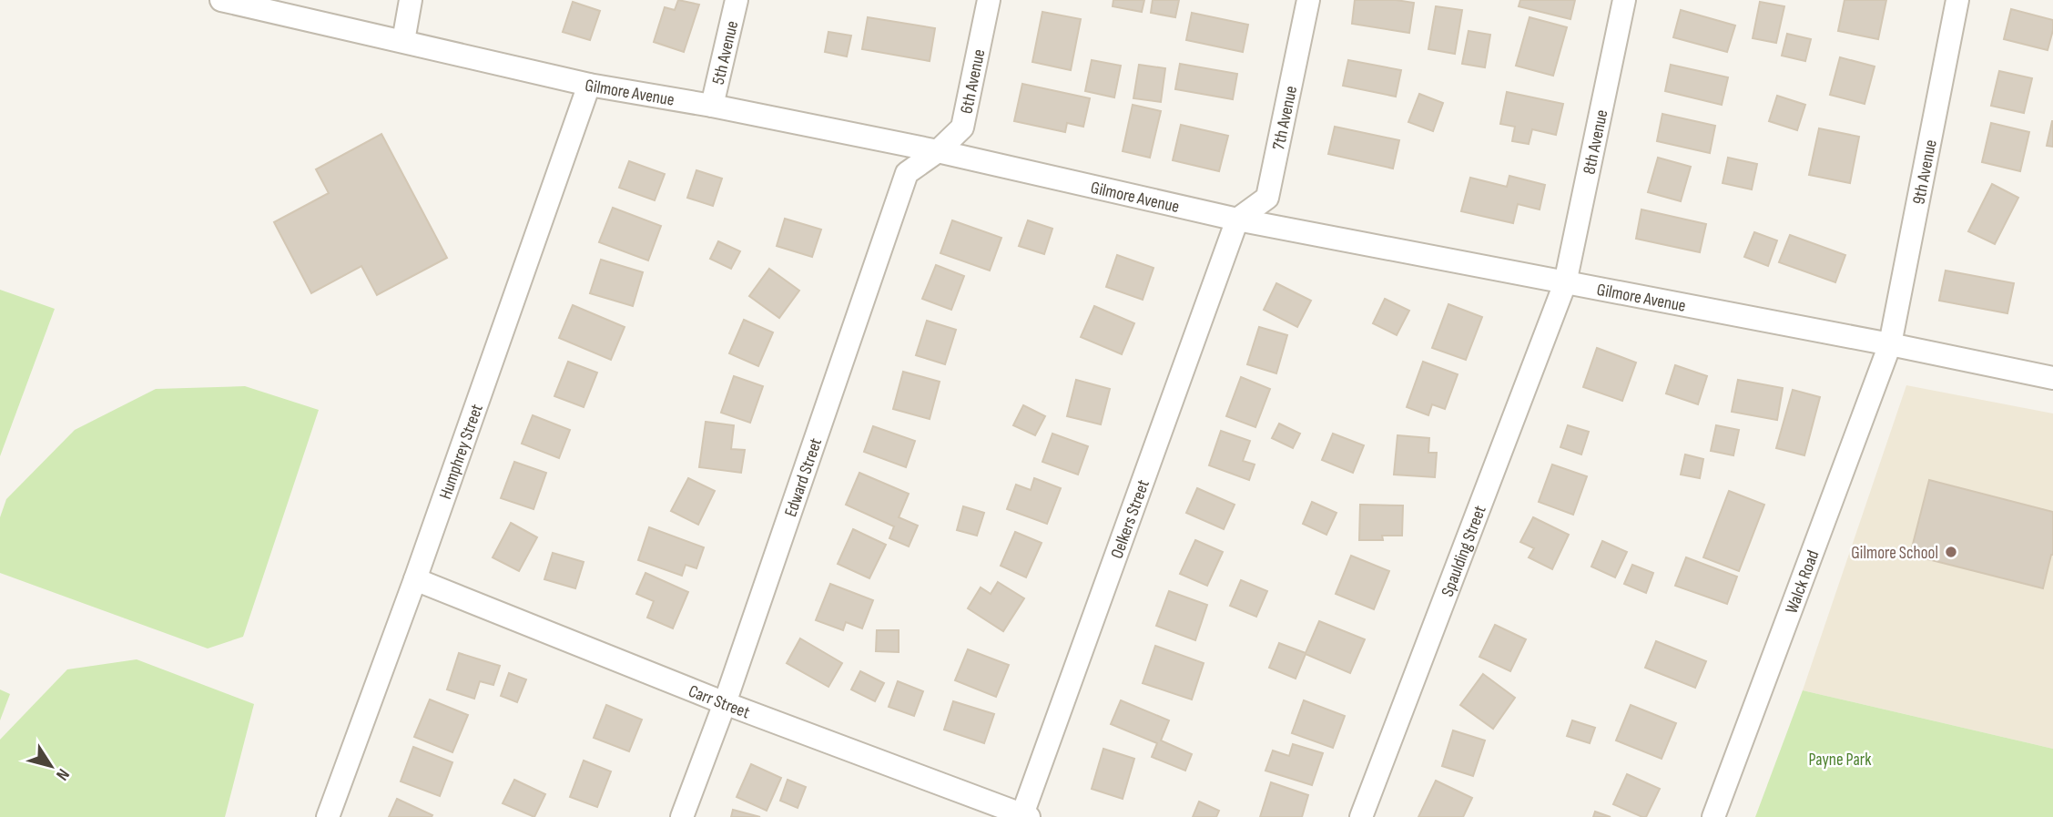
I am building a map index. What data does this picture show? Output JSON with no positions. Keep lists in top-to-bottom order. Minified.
{"streets":{"street":["5th Avenue","6th Avenue","Gilmore Avenue","7th Avenue","8th Avenue","9th Avenue","Humphrey Street","Edward Street","Oelkers Street","Spaulding Street","Walck Road","Carr Street"]},"crossings":[["5th Avenue","Gilmore Avenue"],["6th Avenue","Gilmore Avenue"],["6th Avenue","Edward Street"],["Gilmore Avenue","7th Avenue"],["Gilmore Avenue","8th Avenue"],["Gilmore Avenue","9th Avenue"],["Gilmore Avenue","Humphrey Street"],["Gilmore Avenue","Edward Street"],["Gilmore Avenue","Oelkers Street"],["Gilmore Avenue","Spaulding Street"],["Gilmore Avenue","Walck Road"],["7th Avenue","Oelkers Street"],["8th Avenue","Spaulding Street"],["9th Avenue","Walck Road"],["Humphrey Street","Carr Street"],["Edward Street","Carr Street"],["Oelkers Street","Carr Street"]],"parks":["Payne Park"],"places":["Gilmore School"],"north":"bottom right"}
